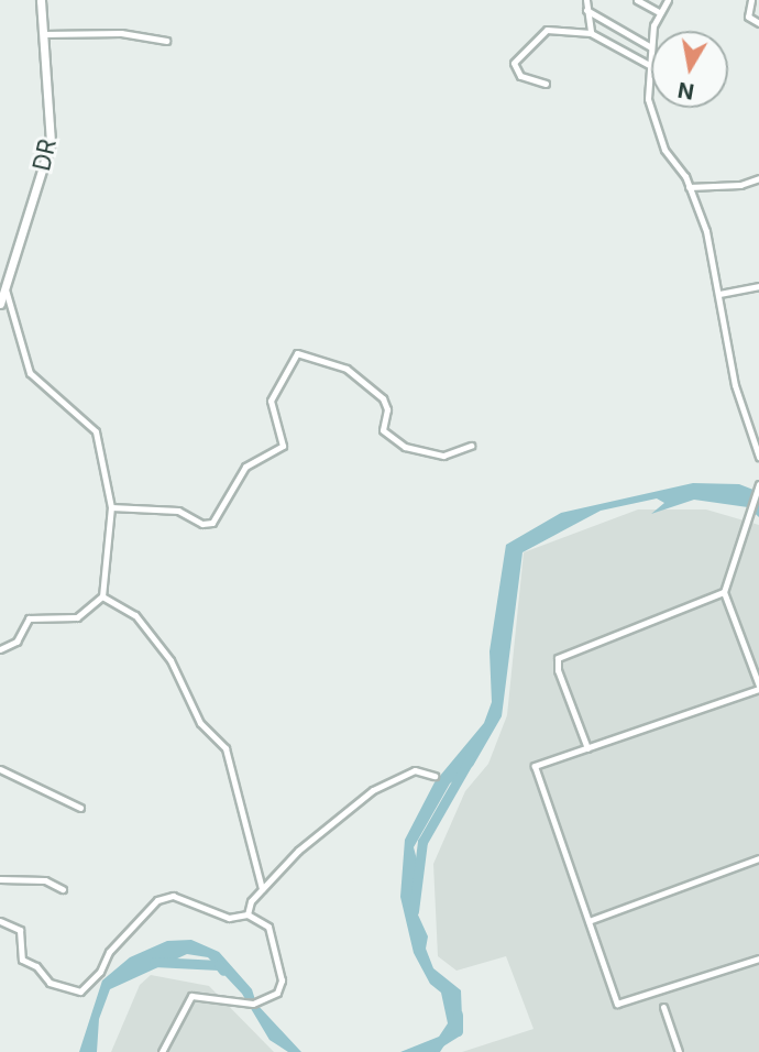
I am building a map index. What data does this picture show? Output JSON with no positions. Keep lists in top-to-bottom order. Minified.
{"streets":{"main road":["DR"]},"north":"bottom"}
